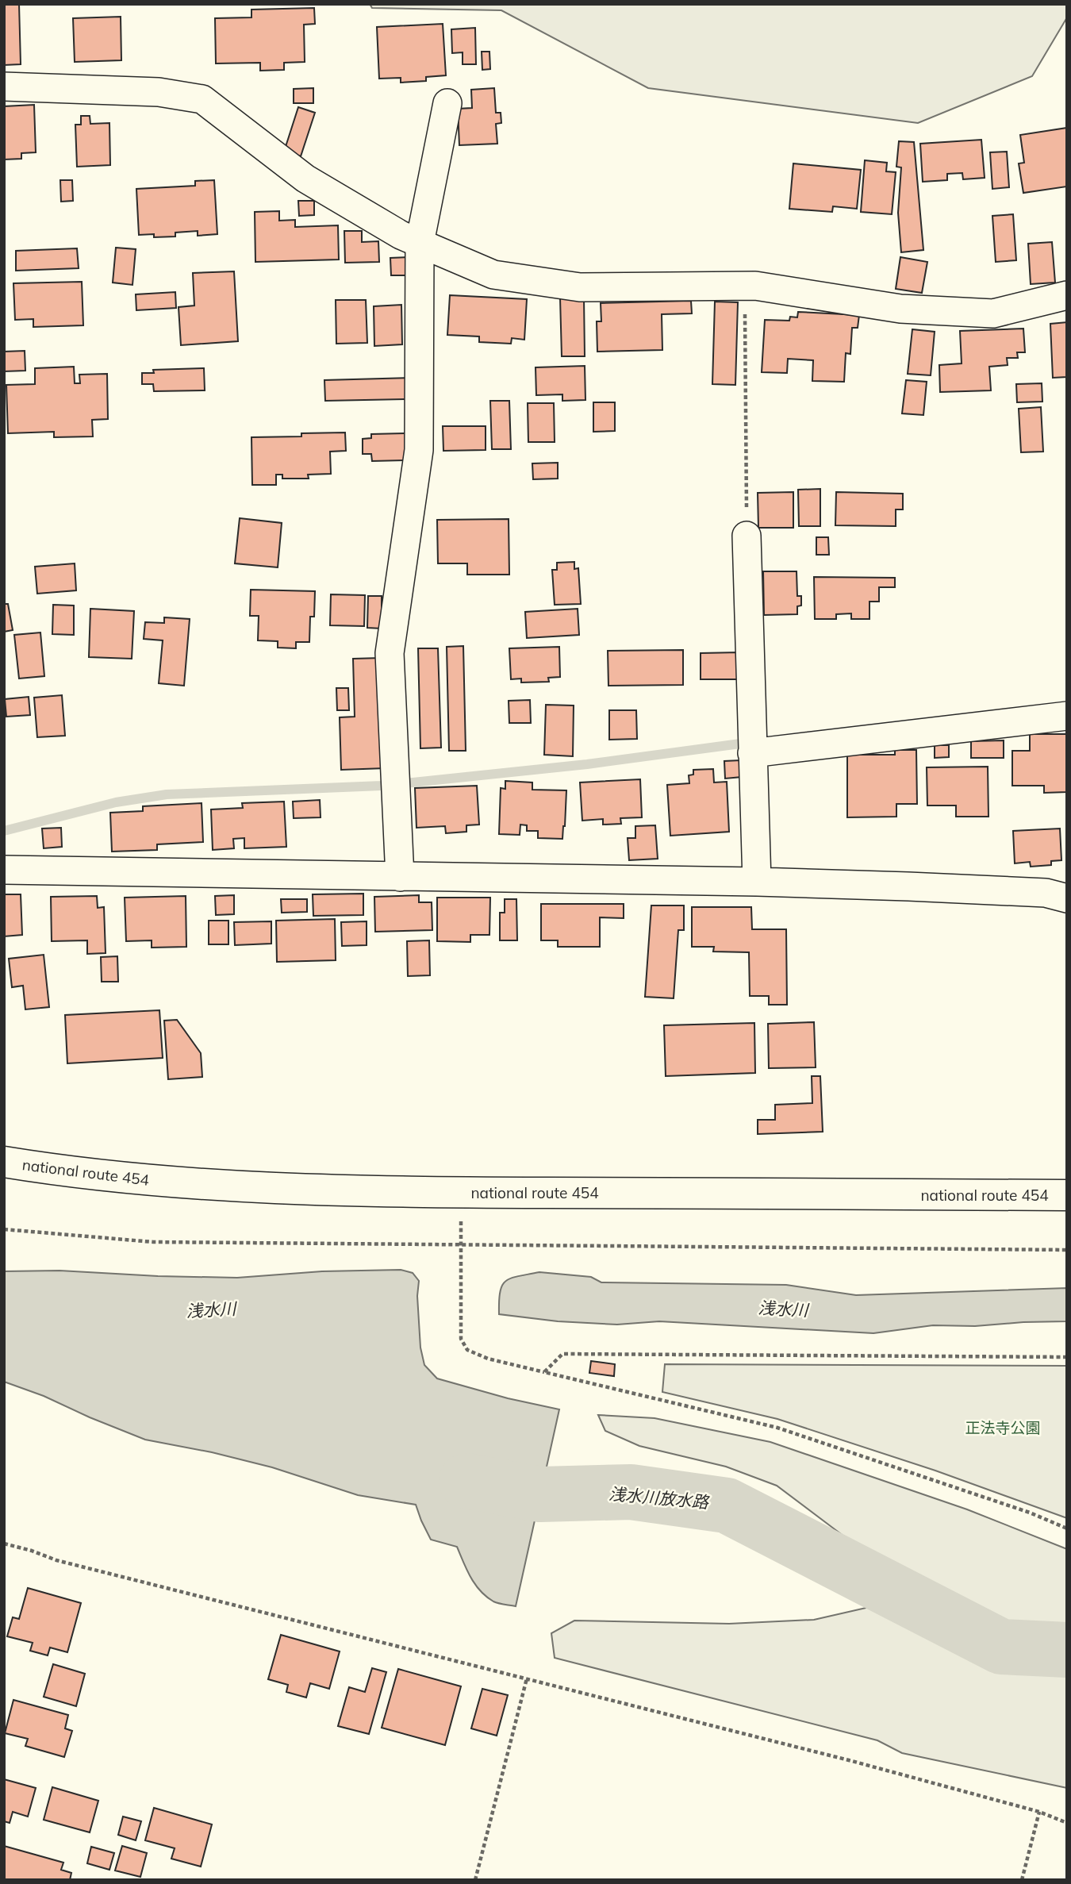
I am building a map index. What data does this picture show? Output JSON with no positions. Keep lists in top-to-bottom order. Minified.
{"streets":{"highway":["national route 454"]},"water":["浅水川","浅水川放水路"],"parks":["正法寺公園"]}
